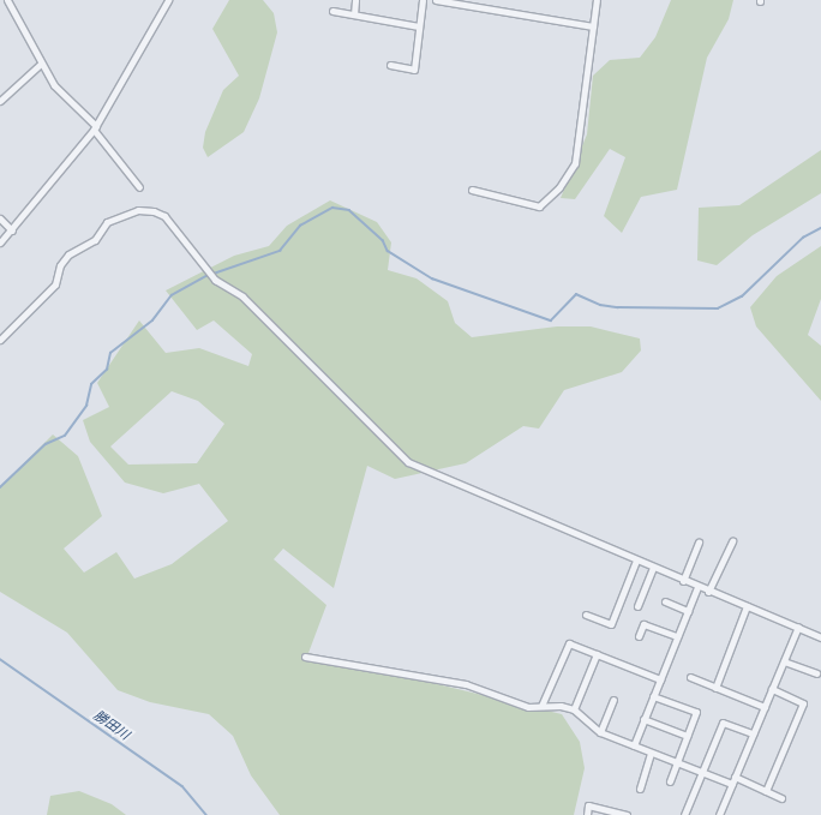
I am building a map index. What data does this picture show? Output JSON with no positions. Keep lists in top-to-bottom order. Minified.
{"water":["勝田川"]}
